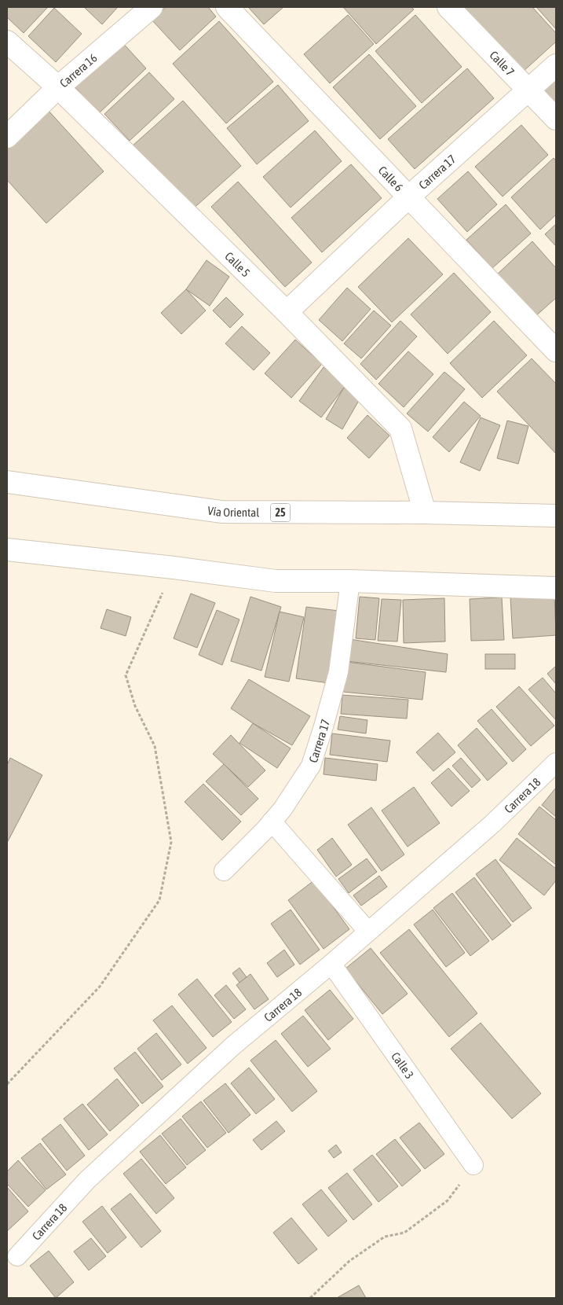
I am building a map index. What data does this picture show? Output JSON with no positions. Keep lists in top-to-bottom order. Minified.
{"streets":{"main road":["Calle 7","Carrera 16","Carrera 17","Calle 6","Calle 5","Vía Oriental","25"],"lane":["Carrera 18","Calle 3"]},"crossings":[["Calle 7","Carrera 17"],["Carrera 16","Calle 5"],["Carrera 17","Calle 6"],["Carrera 17","Calle 5"],["Calle 5","Vía Oriental"],["Carrera 18","Calle 3"]]}
